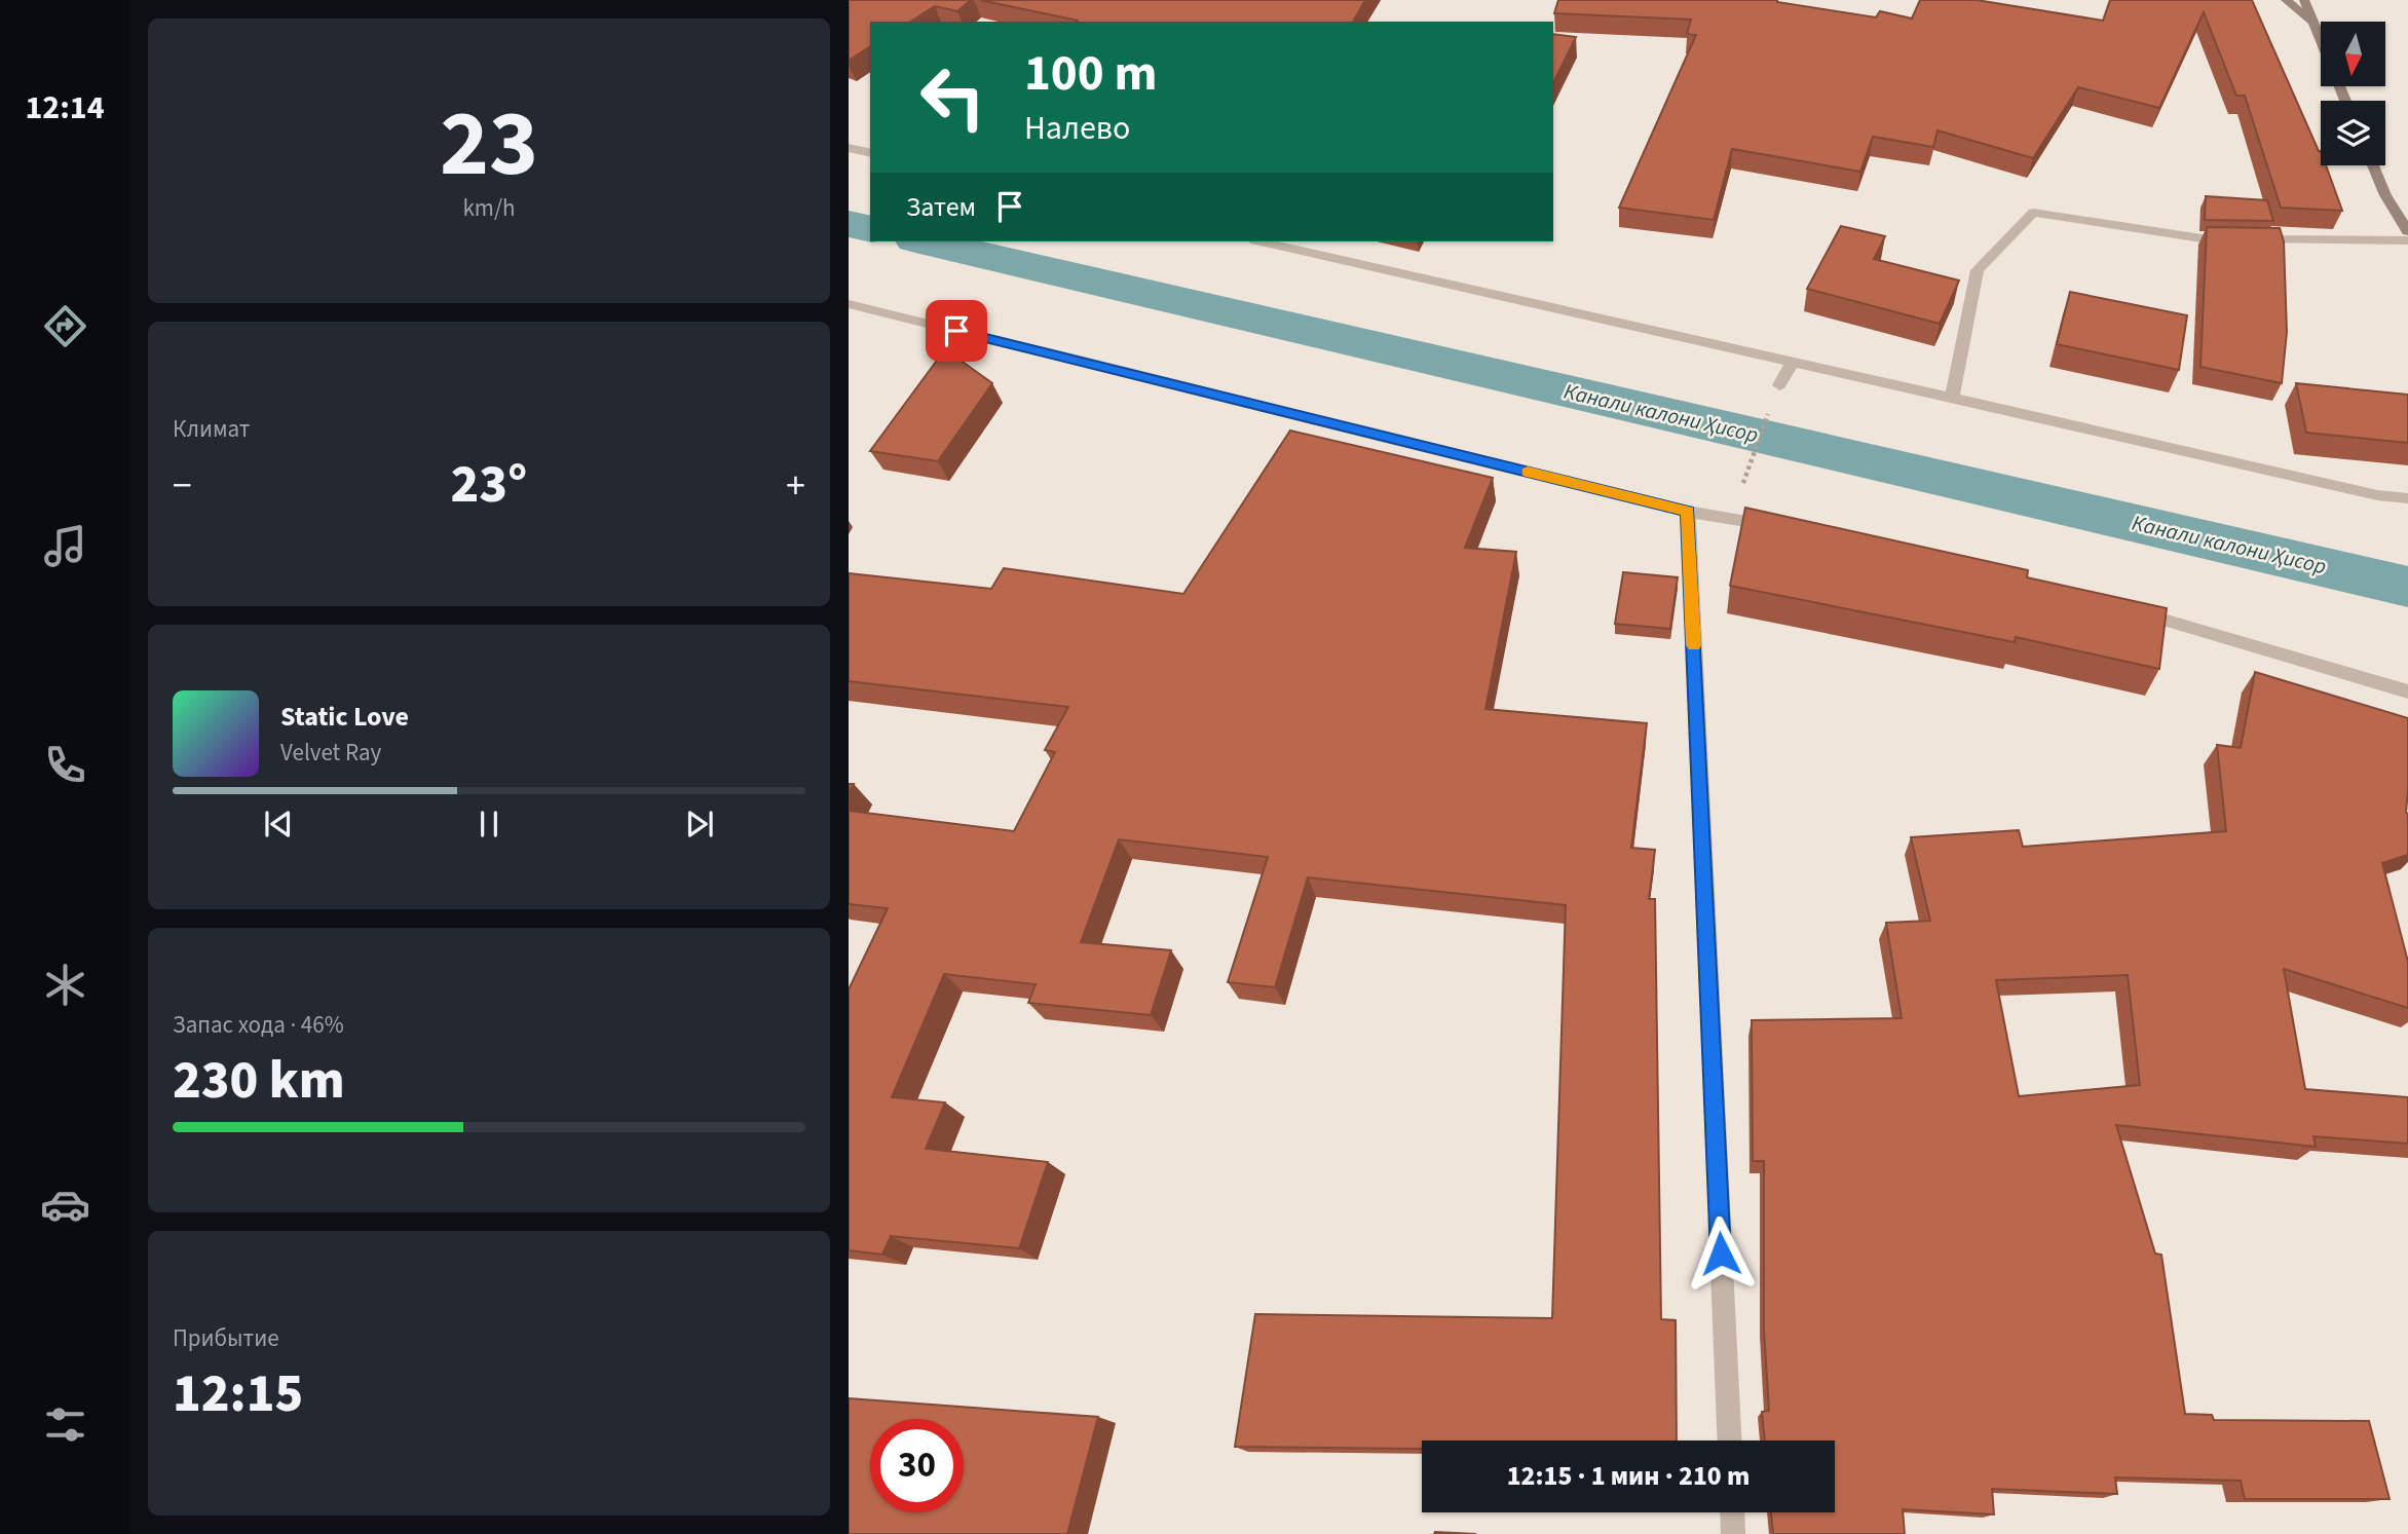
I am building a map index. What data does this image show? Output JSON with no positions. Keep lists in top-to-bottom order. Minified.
{"water":["Канали калони Ҳисор"],"north":"bottom","page":{"tabs":"12:14","tile":[["23","km/h"],"Климат",["Запас хода · 46%","230 km"],["Прибытие","12:15"]],"turn":["100 m","Налево"],"then":"Затем","heat":["−","23°","+"],"song":["Static Love","Velvet Ray"],"limit":"30","trip":"12:15 · 1 мин · 210 m"}}
